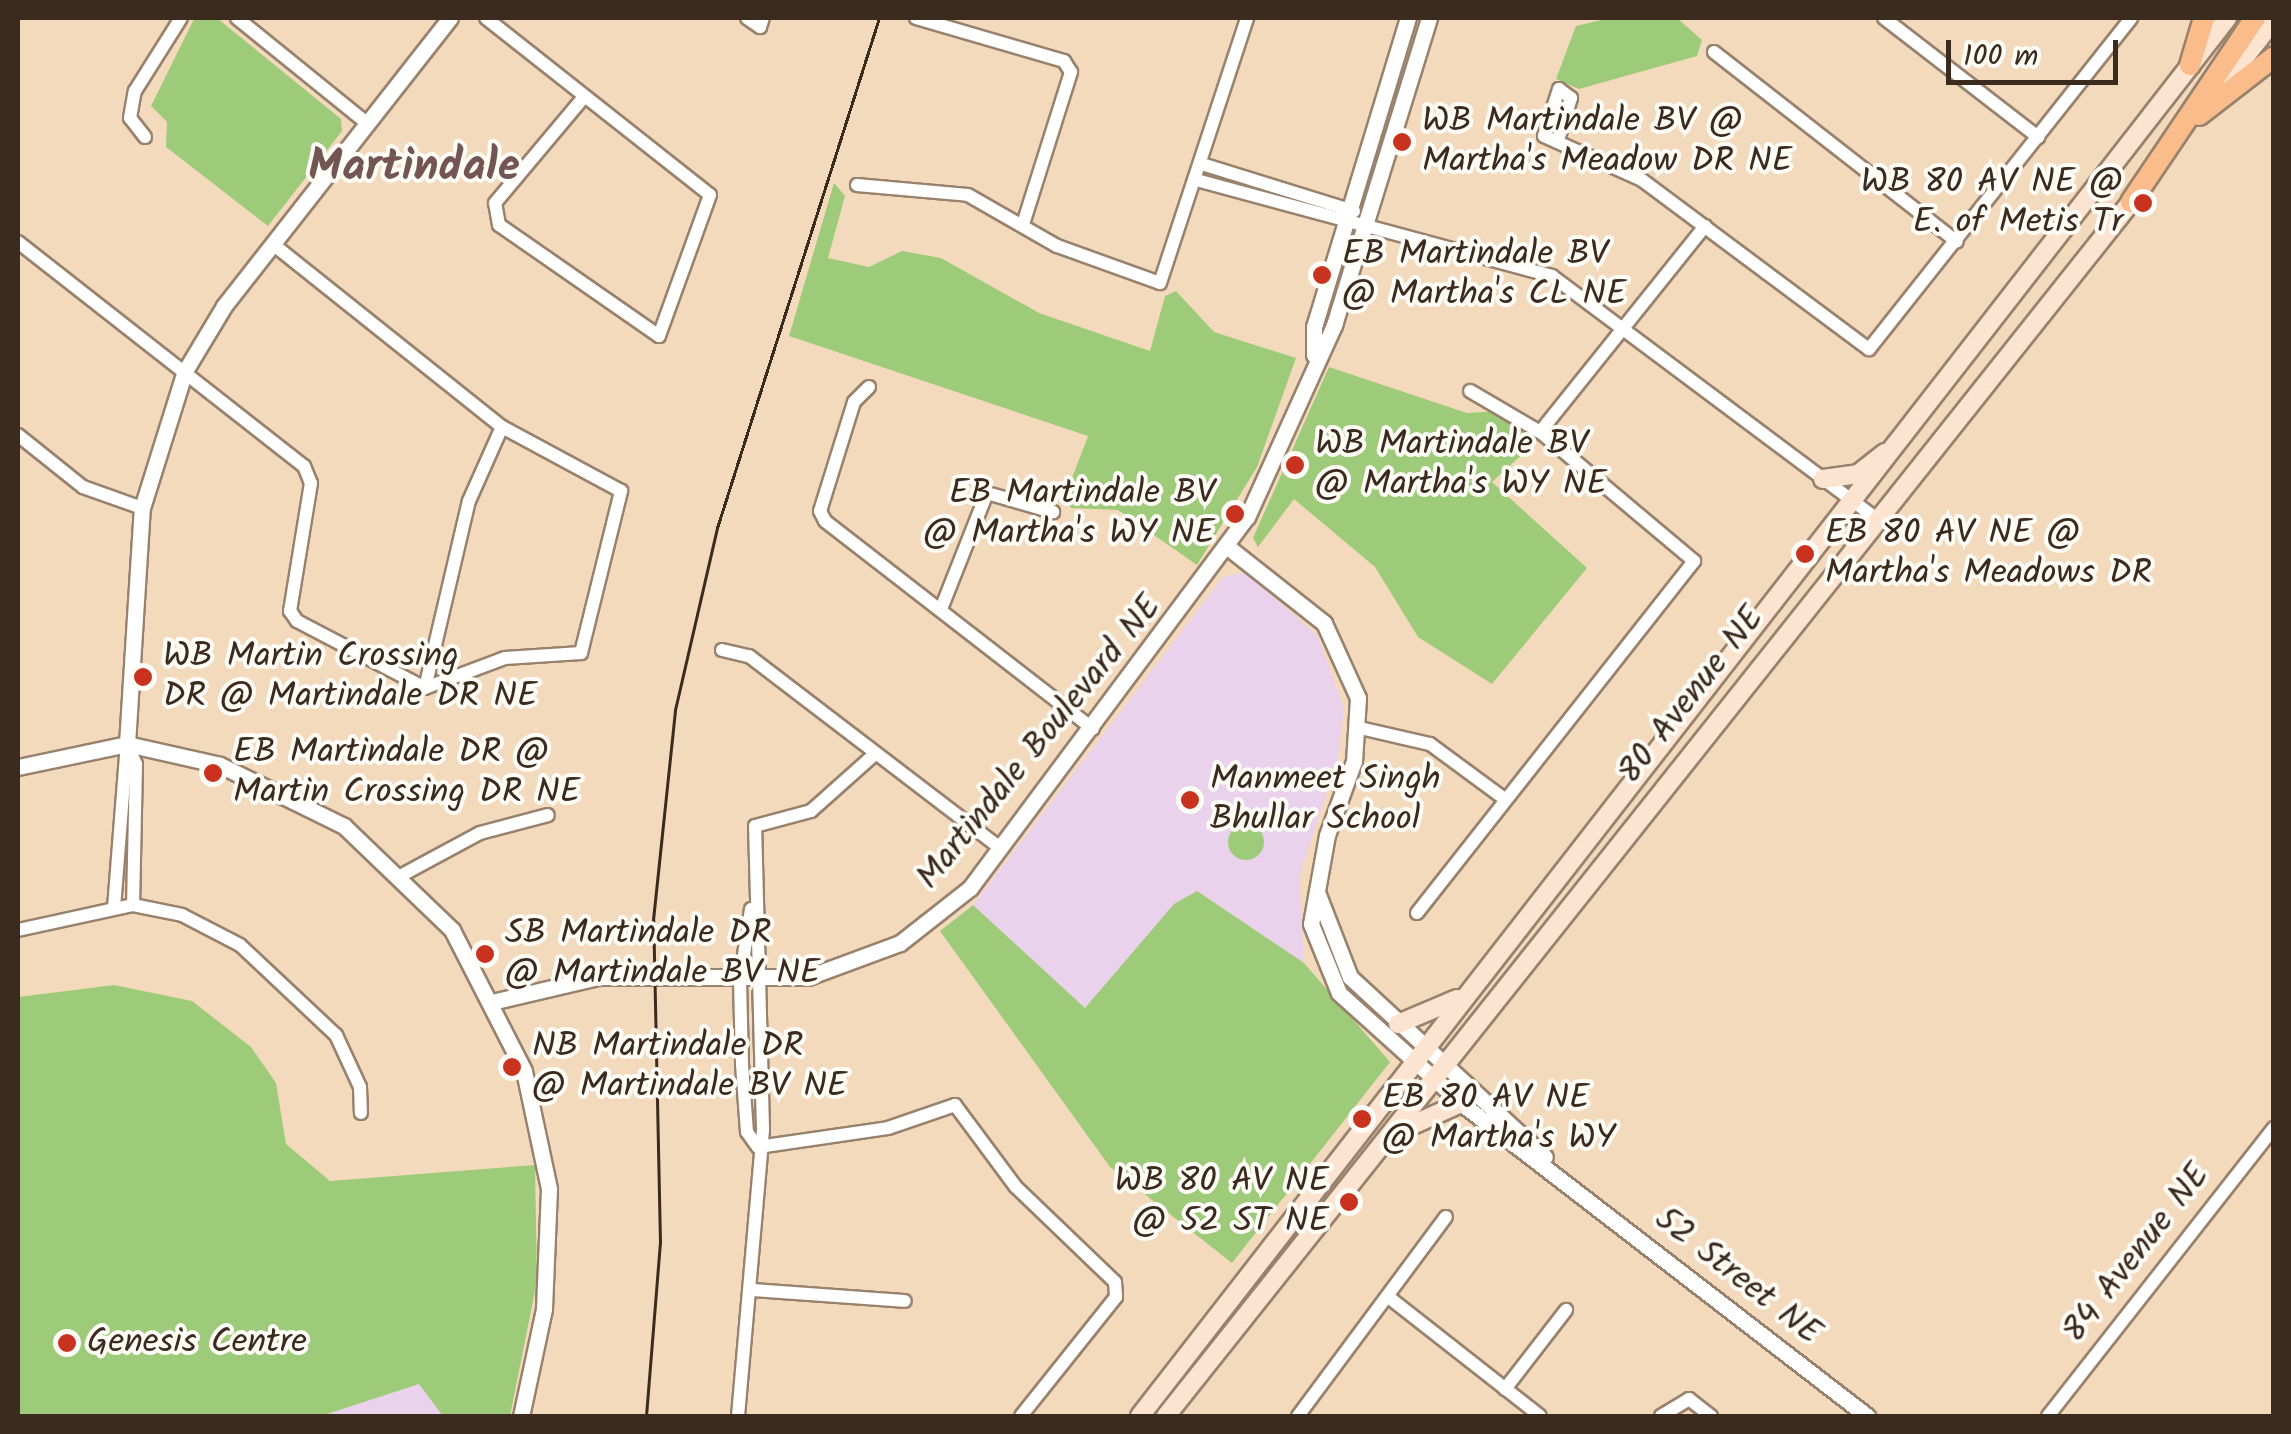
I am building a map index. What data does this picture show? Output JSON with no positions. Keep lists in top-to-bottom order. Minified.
{"streets":{"main road":["80 Avenue NE"],"street":["Martindale Boulevard NE","84 Avenue NE","52 Street NE"]},"crossings":[["80 Avenue NE","52 Street NE"]],"districts":["Martindale"],"places":["WB Martindale BV @ Martha's Meadow DR NE","WB 80 AV NE @ E. of Metis Tr","EB Martindale BV @ Martha's CL NE","WB Martindale BV @ Martha's WY NE","EB Martindale BV @ Martha's WY NE","EB 80 AV NE @ Martha's Meadows DR","WB Martin Crossing DR @ Martindale DR NE","EB Martindale DR @ Martin Crossing DR NE","Manmeet Singh Bhullar School","SB Martindale DR @ Martindale BV NE","NB Martindale DR @ Martindale BV NE","EB 80 AV NE @ Martha's WY","WB 80 AV NE @ 52 ST NE","Genesis Centre"],"scale_bar":"100 m"}
